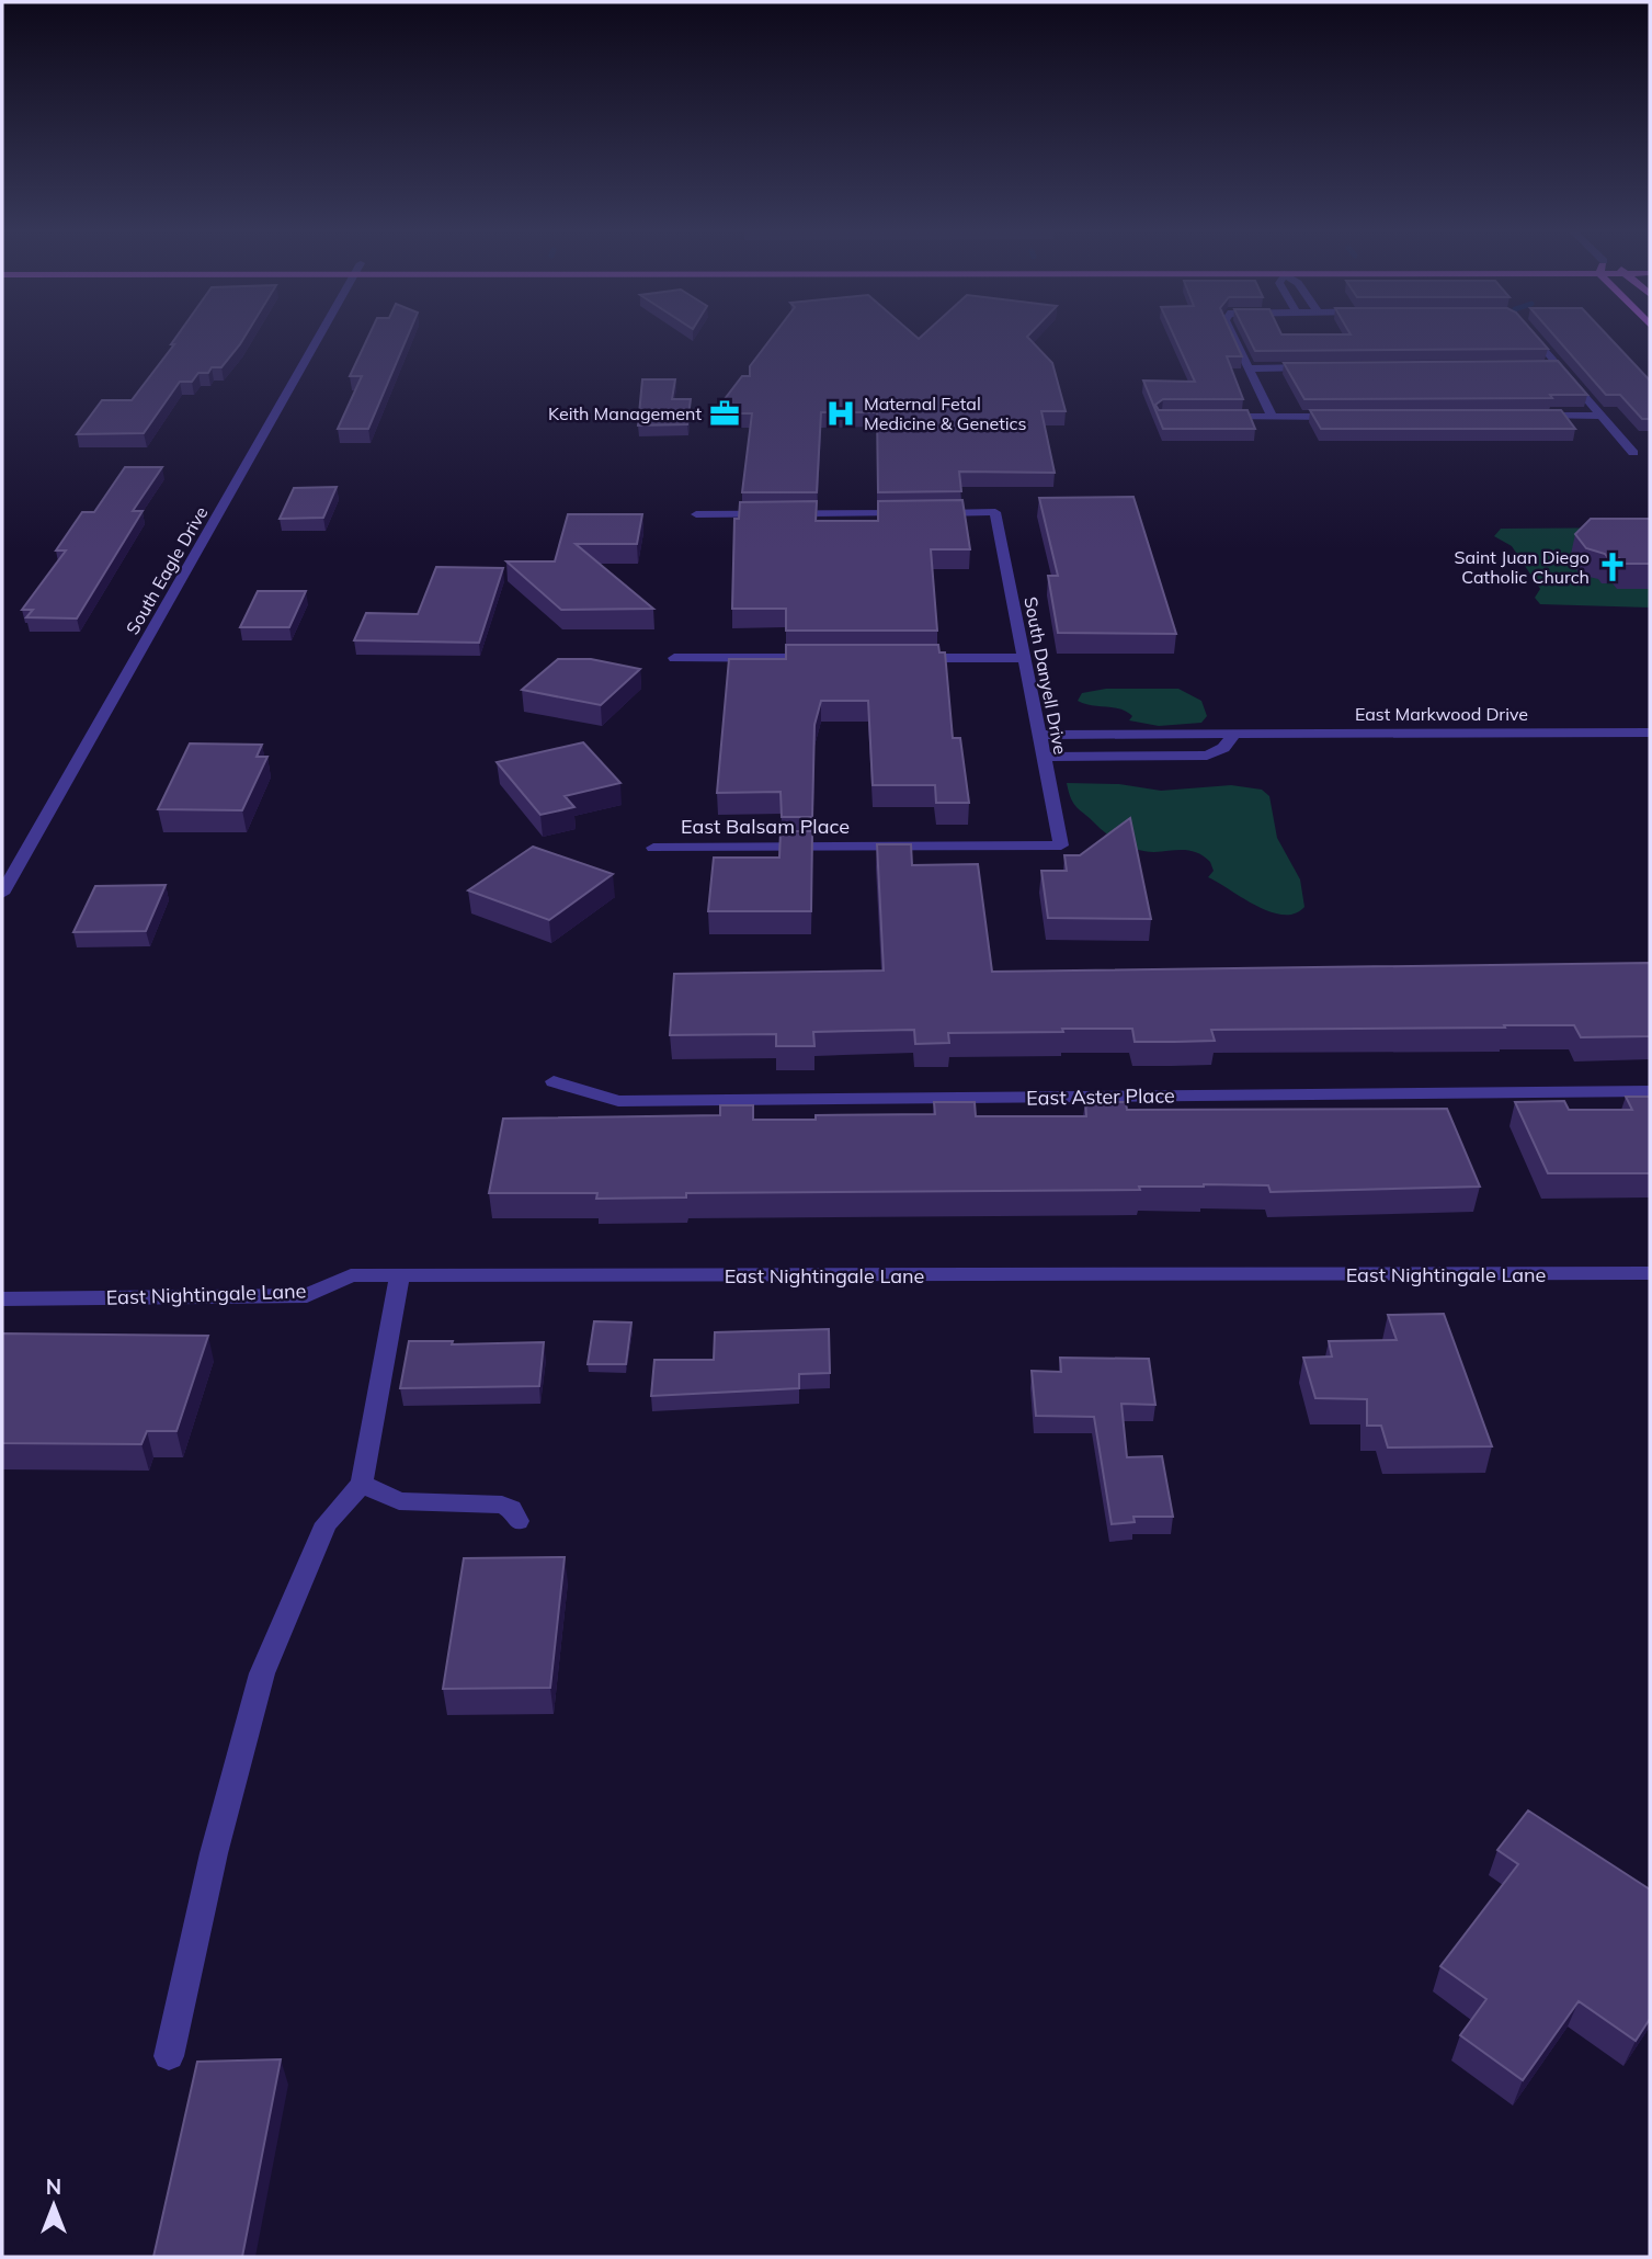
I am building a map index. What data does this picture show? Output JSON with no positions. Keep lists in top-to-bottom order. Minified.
{"streets":{"street":["South Eagle Drive","South Danyell Drive","East Markwood Drive","East Balsam Place","East Aster Place","East Nightingale Lane"]},"crossings":[["South Danyell Drive","East Markwood Drive"],["South Danyell Drive","East Balsam Place"]],"places":{"office":["Keith Management"],"hospital":["Maternal Fetal Medicine & Genetics"],"church":["Saint Juan Diego Catholic Church"]},"north":"top"}
